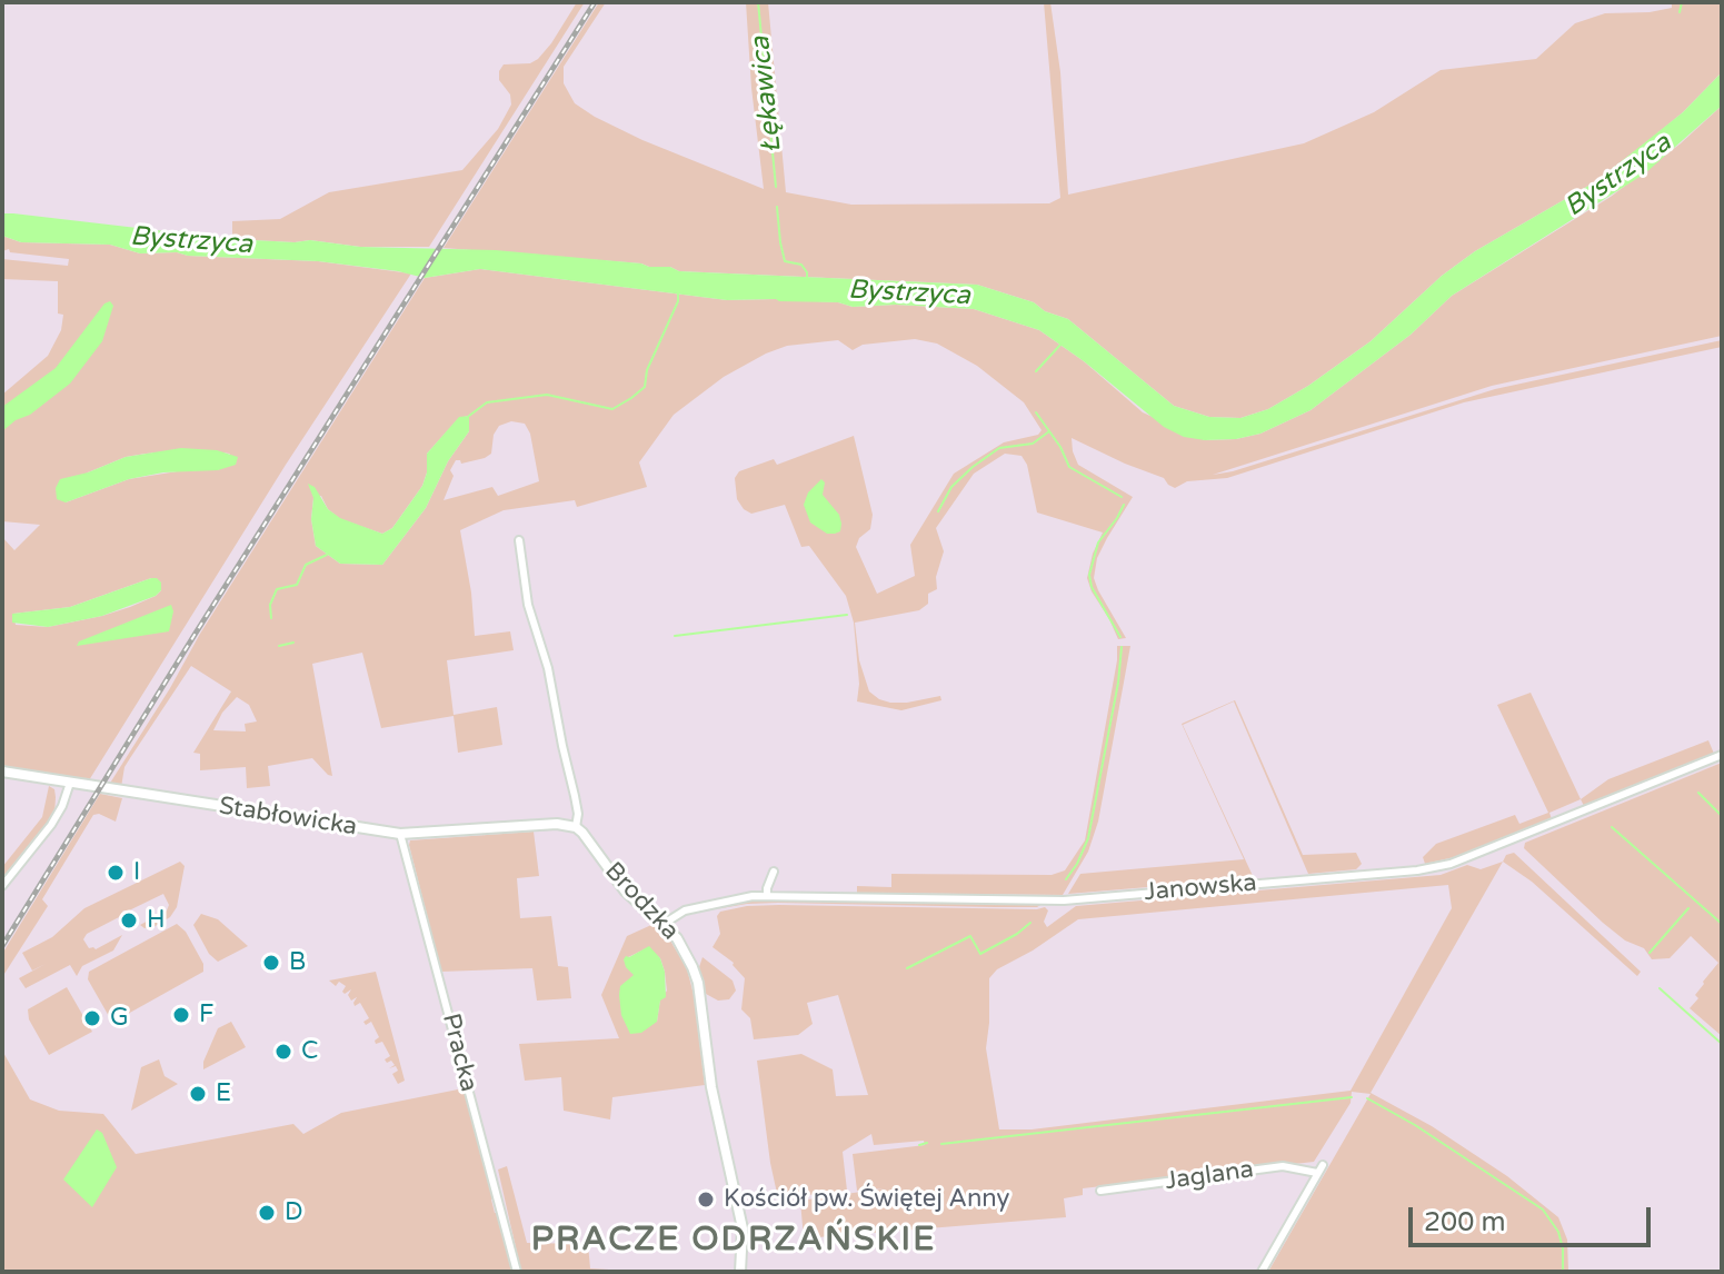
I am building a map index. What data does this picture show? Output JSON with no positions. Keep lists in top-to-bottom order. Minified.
{"streets":{"street":["Stabłowicka","Janowska","Brodzka","Pracka","Jaglana"]},"crossings":[["Stabłowicka","Brodzka"],["Stabłowicka","Pracka"],["Janowska","Brodzka"]],"districts":["PRACZE ODRZAŃSKIE"],"water":["Łękawica","Bystrzyca"],"places":["I","H","B","F","G","C","E","Kościół pw. Świętej Anny","D"],"scale_bar":"200 m"}
